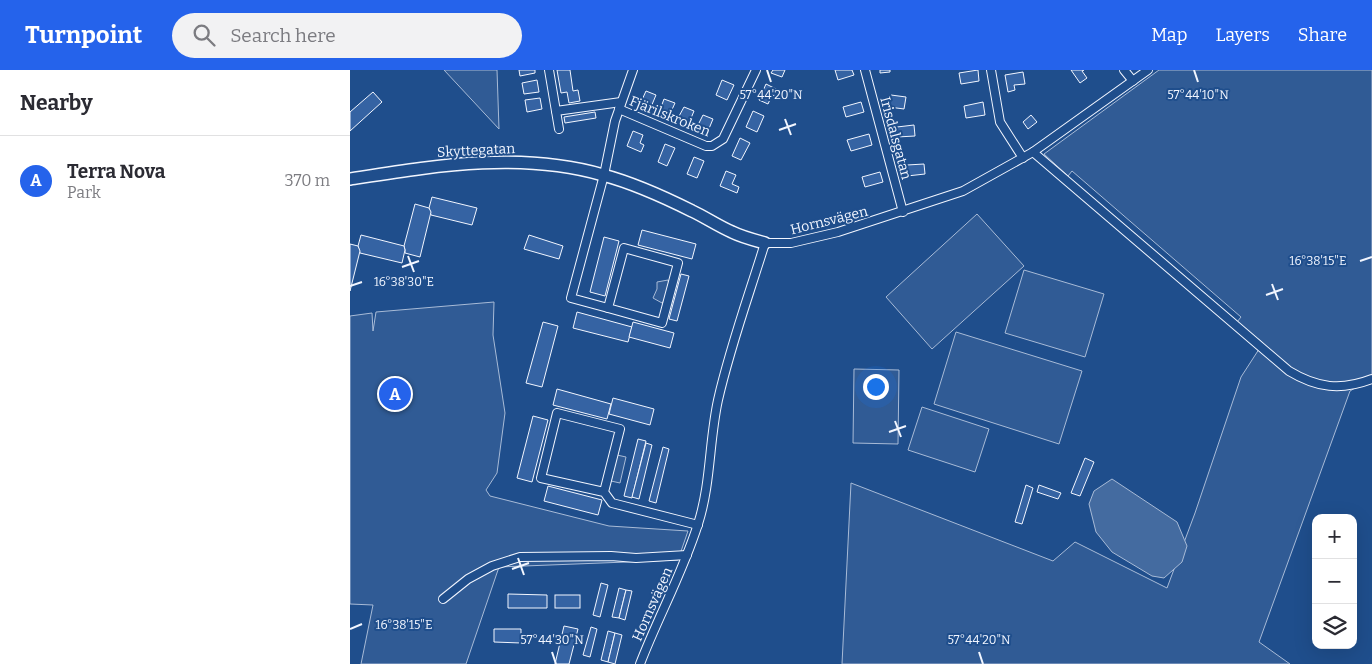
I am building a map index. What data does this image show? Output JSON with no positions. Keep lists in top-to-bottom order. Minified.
{"streets":{"street":["Fjärilskroken","Irisdalsgatan","Skyttegatan","Hornsvägen"]},"crossings":[["Irisdalsgatan","Hornsvägen"],["Skyttegatan","Hornsvägen"]],"page":{"header":"Turnpoint","search":"Search here","nav":["Map","Layers","Share"],"heading":"Nearby","list":[{"mark":"A","name":"Terra Nova","note":"Park","value":"370 m"}],"pins":"A","map_buttons":["+","−"]},"coordinates":["57°44'20\"N","57°44'10\"N","16°38'15\"E","16°38'30\"E","57°44'30\"N"]}
